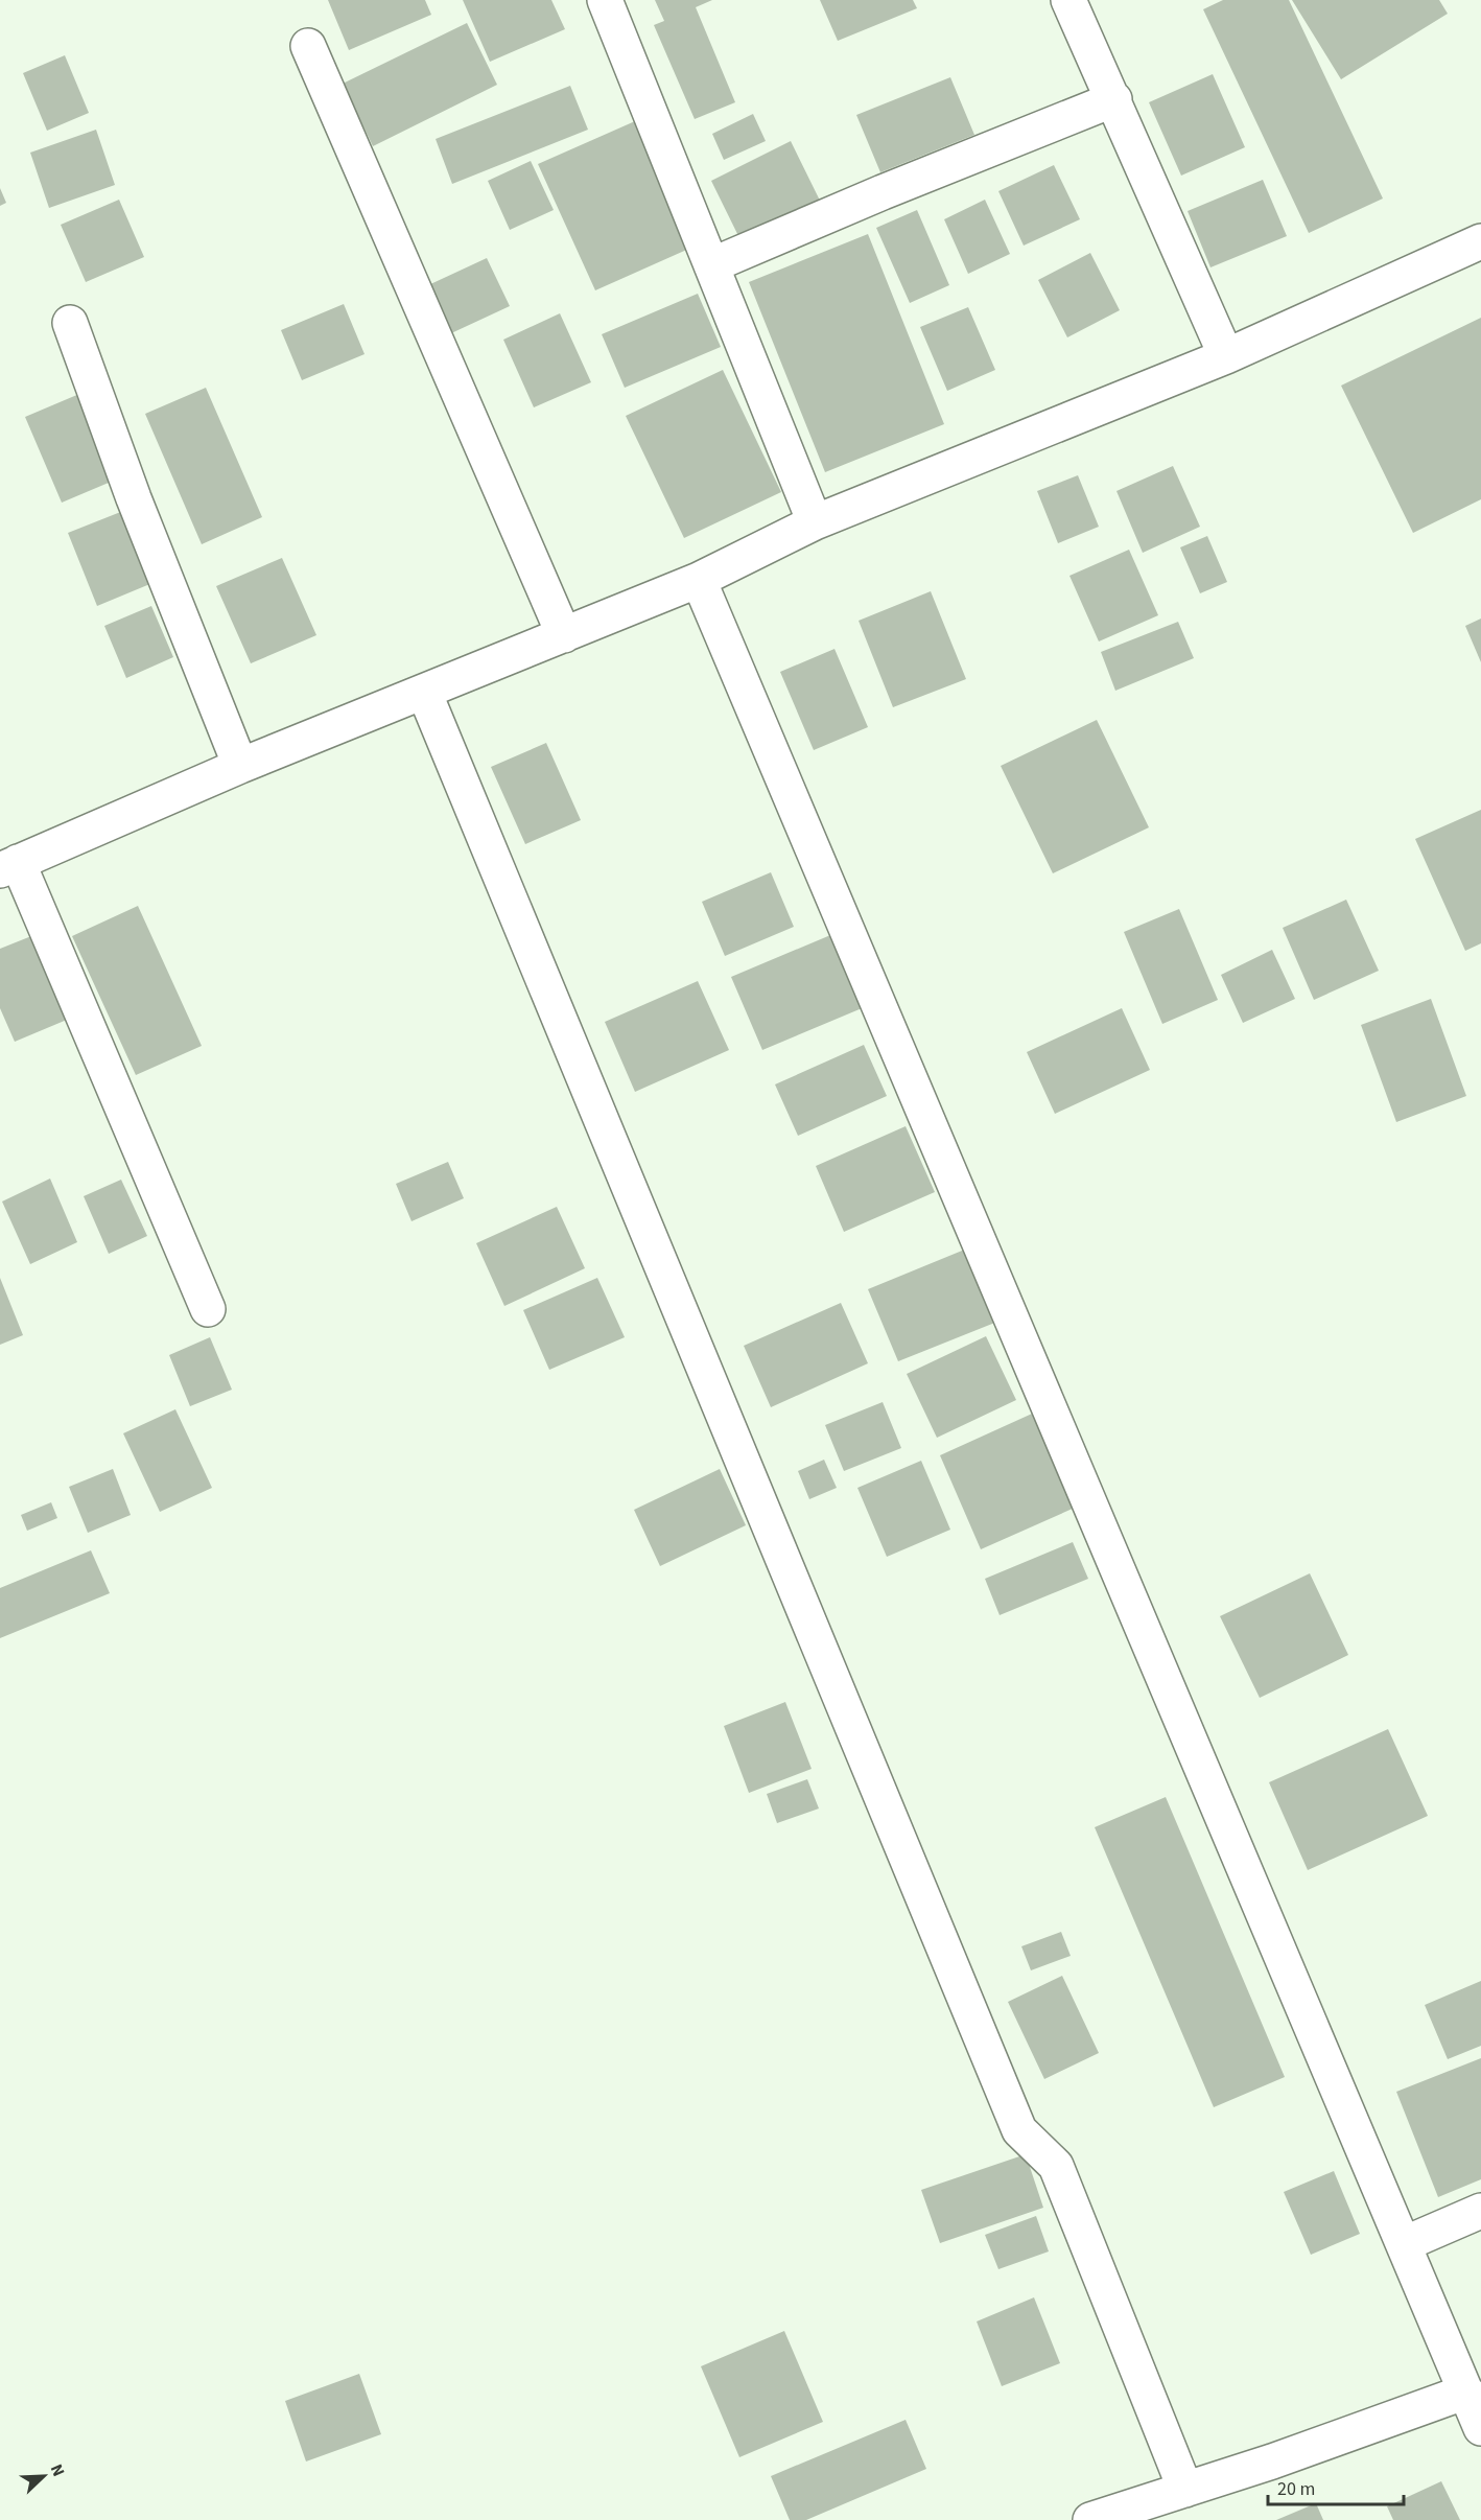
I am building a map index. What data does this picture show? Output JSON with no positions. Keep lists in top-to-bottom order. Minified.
{"scale_bar":"20 m","north":"top right"}
